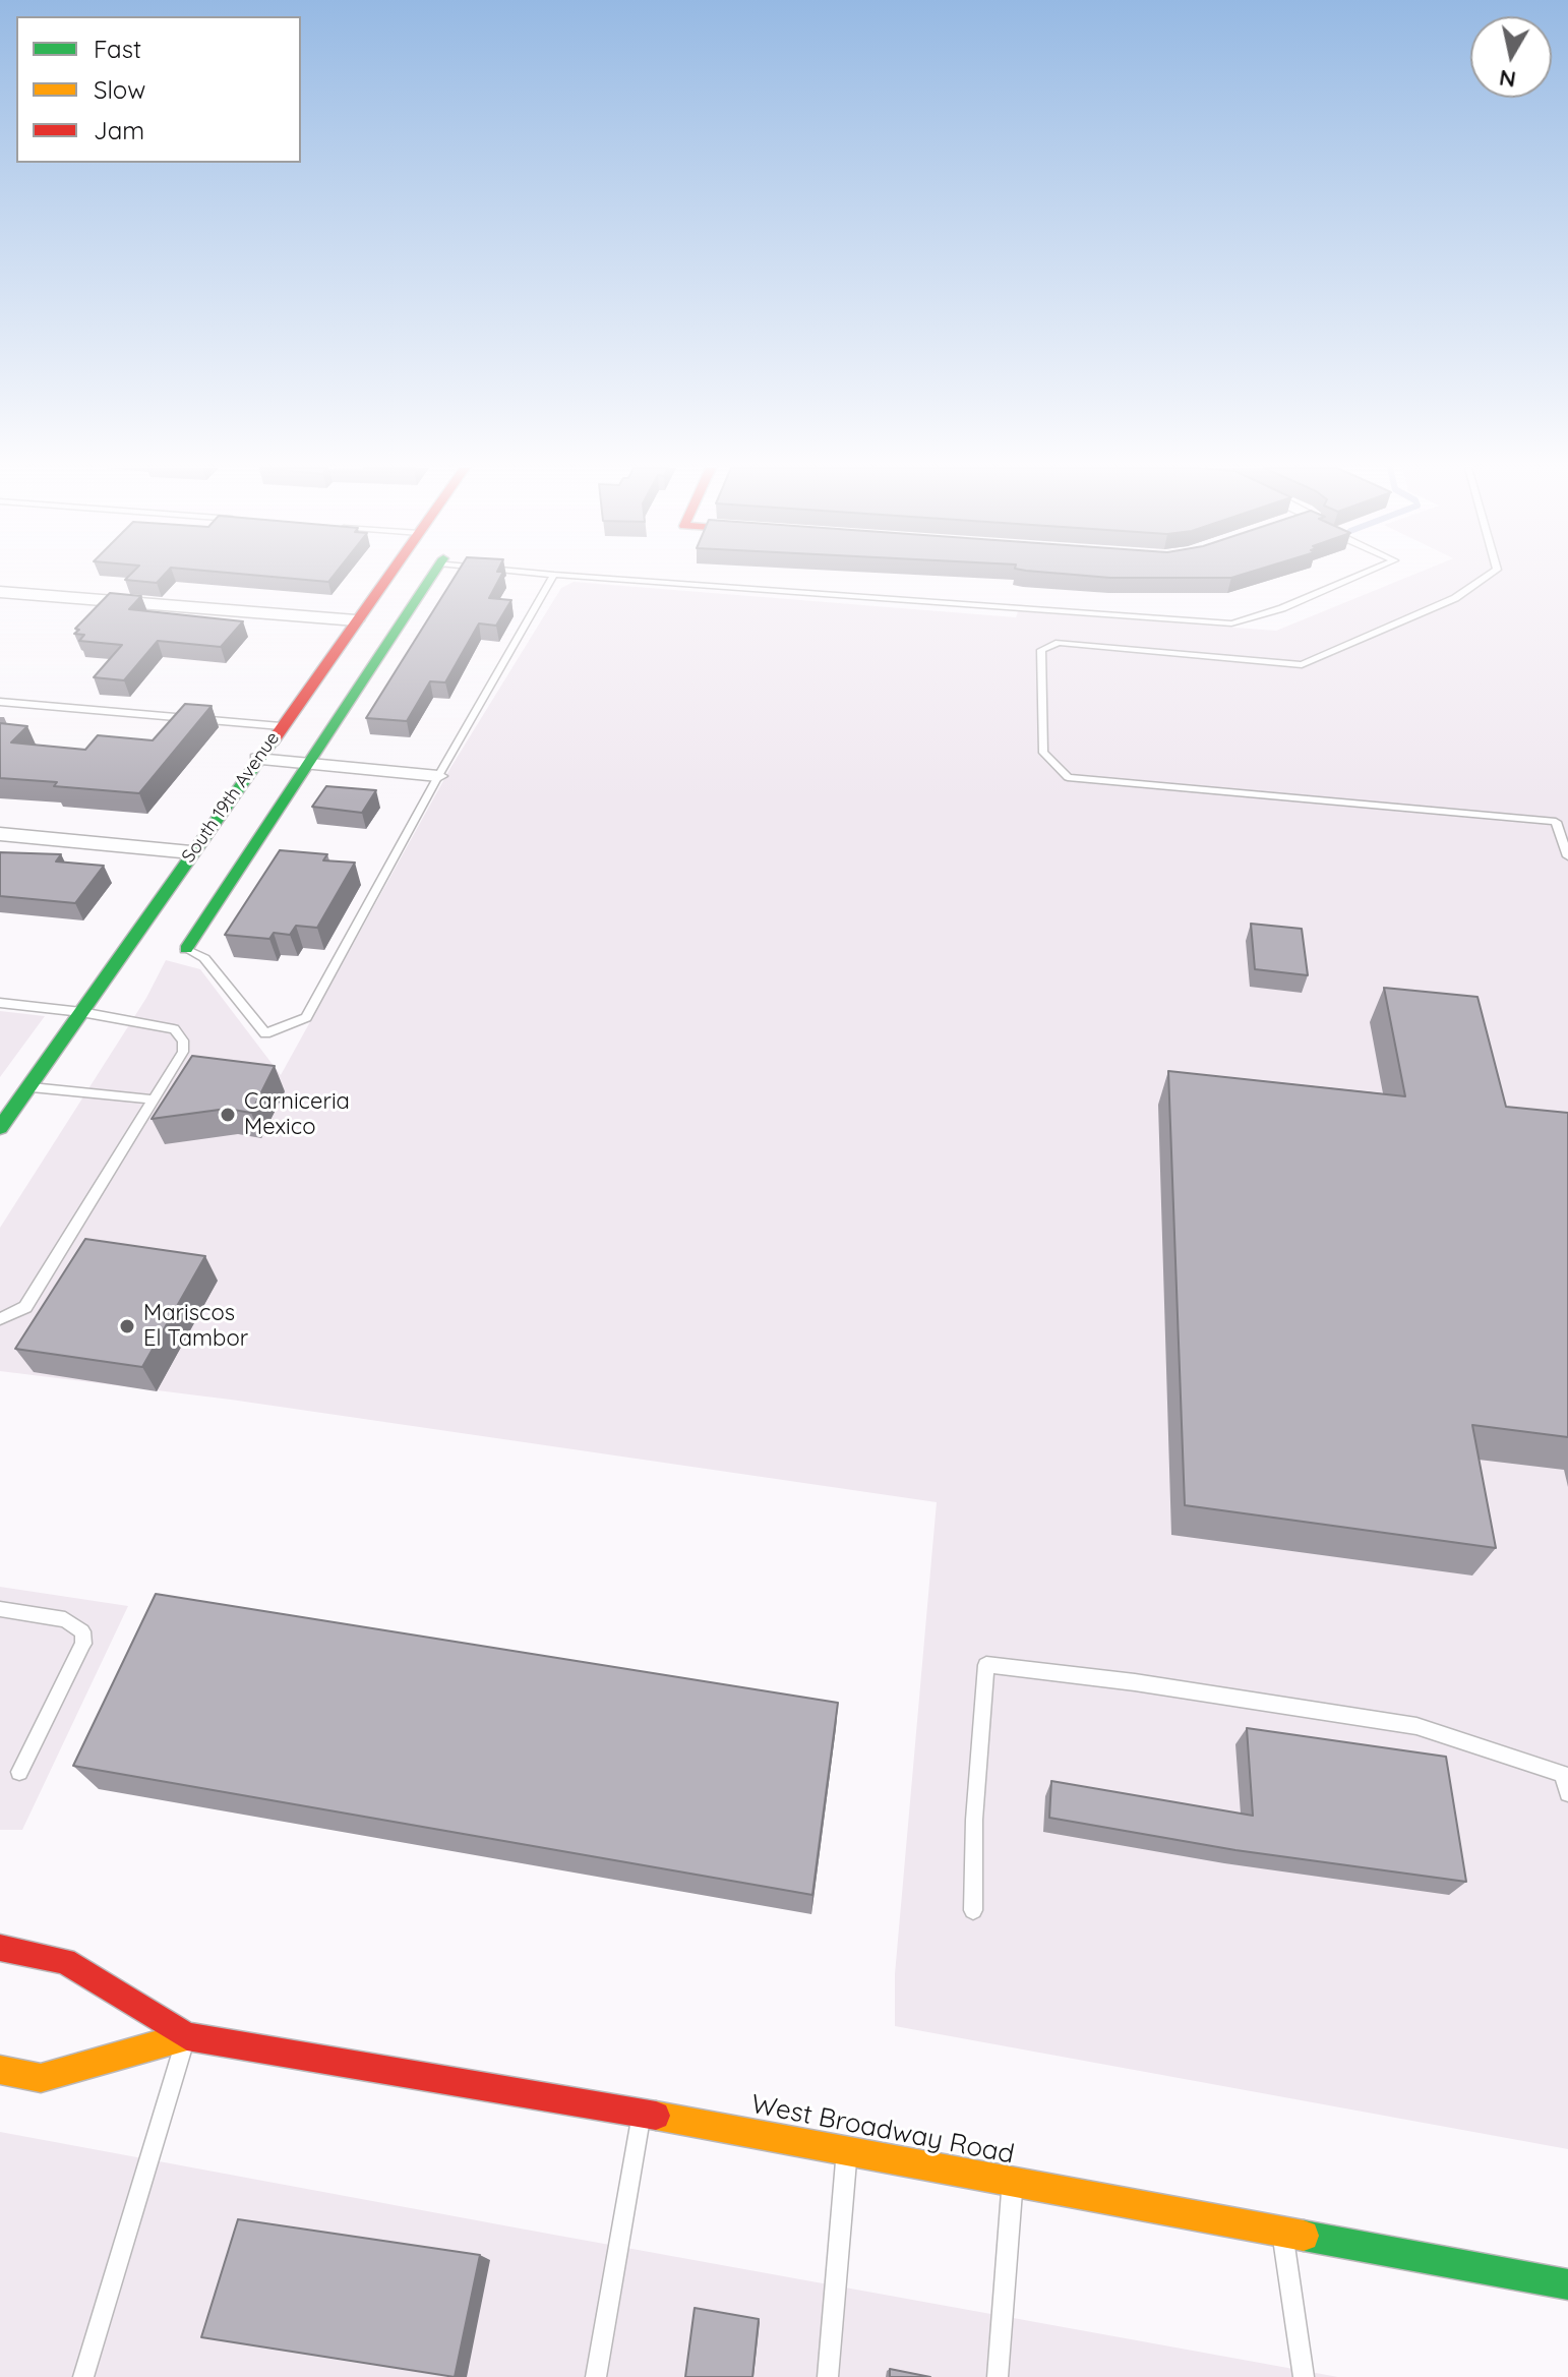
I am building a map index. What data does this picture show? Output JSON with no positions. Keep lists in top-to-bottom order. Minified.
{"streets":{"main road":["South 19th Avenue","West Broadway Road"]},"places":["Carniceria Mexico","Mariscos El Tambor"],"legend":["Fast","Slow","Jam"],"north":"bottom"}
